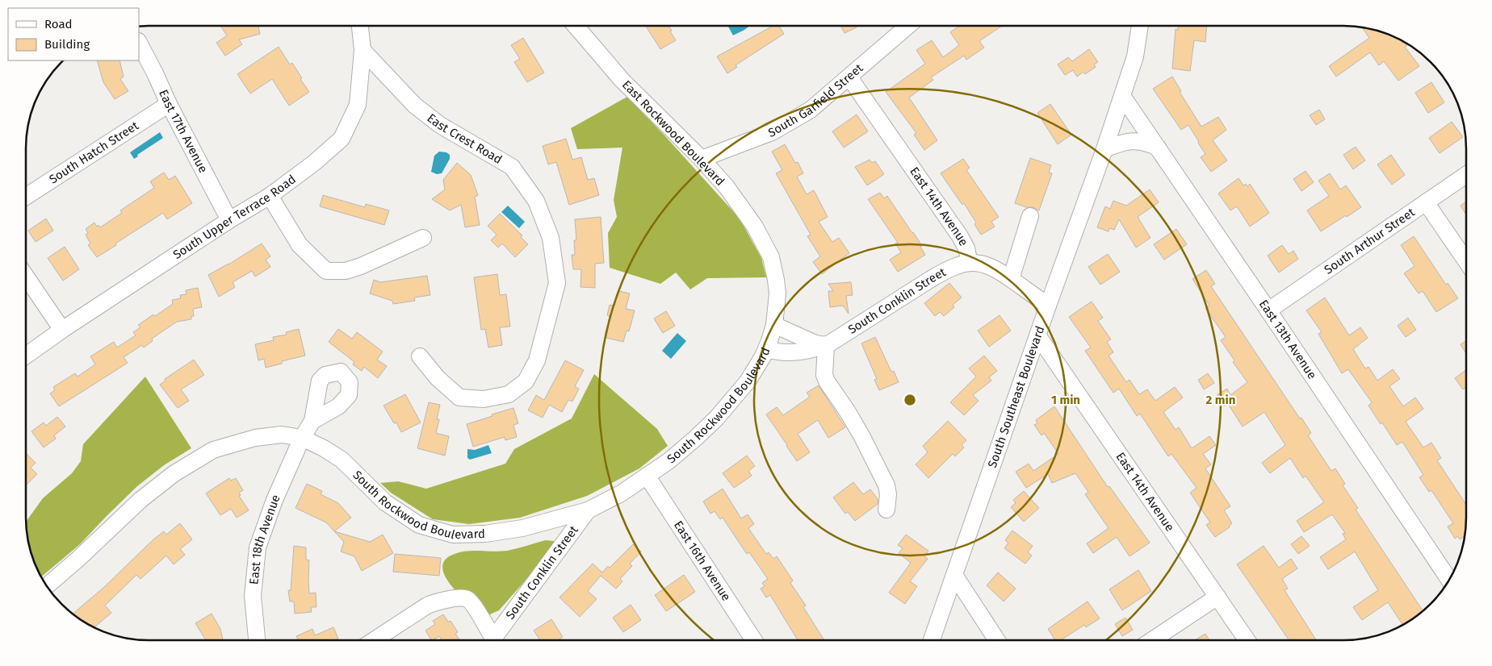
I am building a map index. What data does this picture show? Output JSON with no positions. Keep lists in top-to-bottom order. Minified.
{"streets":{"street":["South Garfield Street","East 17th Avenue","East Rockwood Boulevard","East Crest Road","South Hatch Street","East 14th Avenue","South Upper Terrace Road","South Arthur Street","South Conklin Street","East 13th Avenue","South Southeast Boulevard","South Rockwood Boulevard","East 18th Avenue","East 16th Avenue"]},"crossings":[["South Garfield Street","East Rockwood Boulevard"],["South Garfield Street","East 14th Avenue"],["East 17th Avenue","South Hatch Street"],["East 17th Avenue","South Upper Terrace Road"],["East Rockwood Boulevard","South Rockwood Boulevard"],["East Crest Road","South Upper Terrace Road"],["East 14th Avenue","South Conklin Street"],["East 14th Avenue","South Southeast Boulevard"],["South Arthur Street","East 13th Avenue"],["South Conklin Street","South Rockwood Boulevard"],["East 13th Avenue","South Southeast Boulevard"],["South Rockwood Boulevard","East 18th Avenue"],["South Rockwood Boulevard","East 16th Avenue"]],"legend":["Road","Building"],"rings":["1 min","2 min"]}
